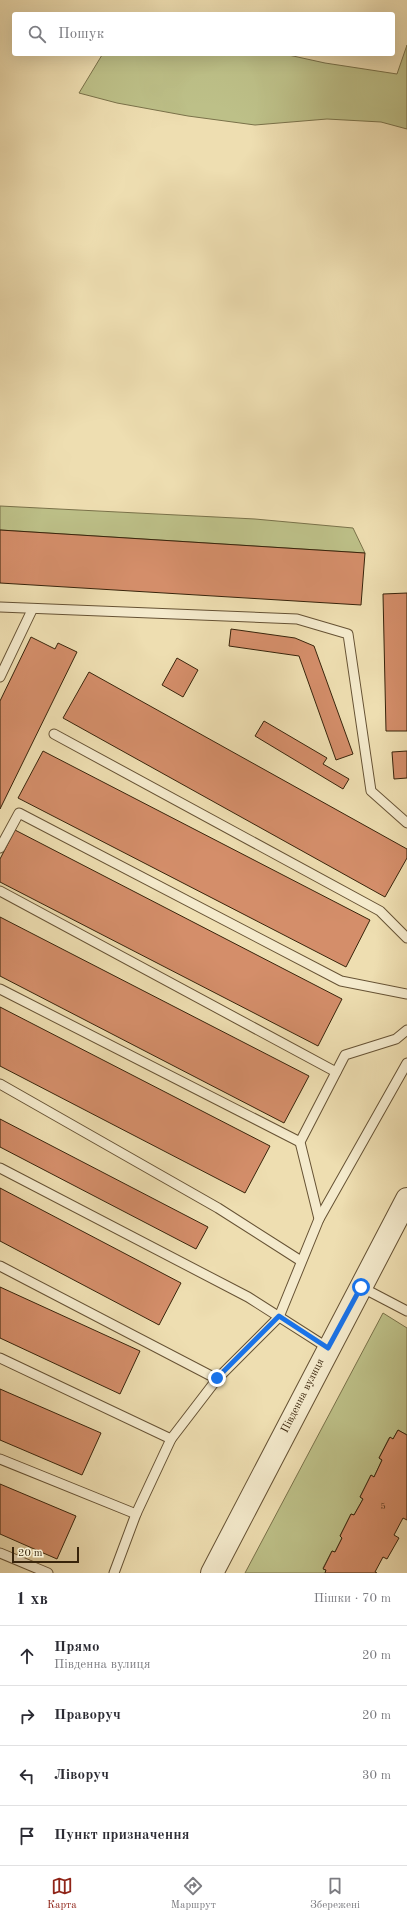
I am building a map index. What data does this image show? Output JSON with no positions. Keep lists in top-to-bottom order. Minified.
{"streets":{"street":["Південна вулиця"]},"house_numbers":["5"],"scale_bar":"20 m","page":{"search":"Пошук","scale":"20 m","heading":["1 хв","Пішки · 70 m"],"list":[["Прямо","Південна вулиця","20 m"],["Праворуч","20 m"],["Ліворуч","30 m"],"Пункт призначення"],"nav":["Карта","Маршрут","Збережені"]}}
